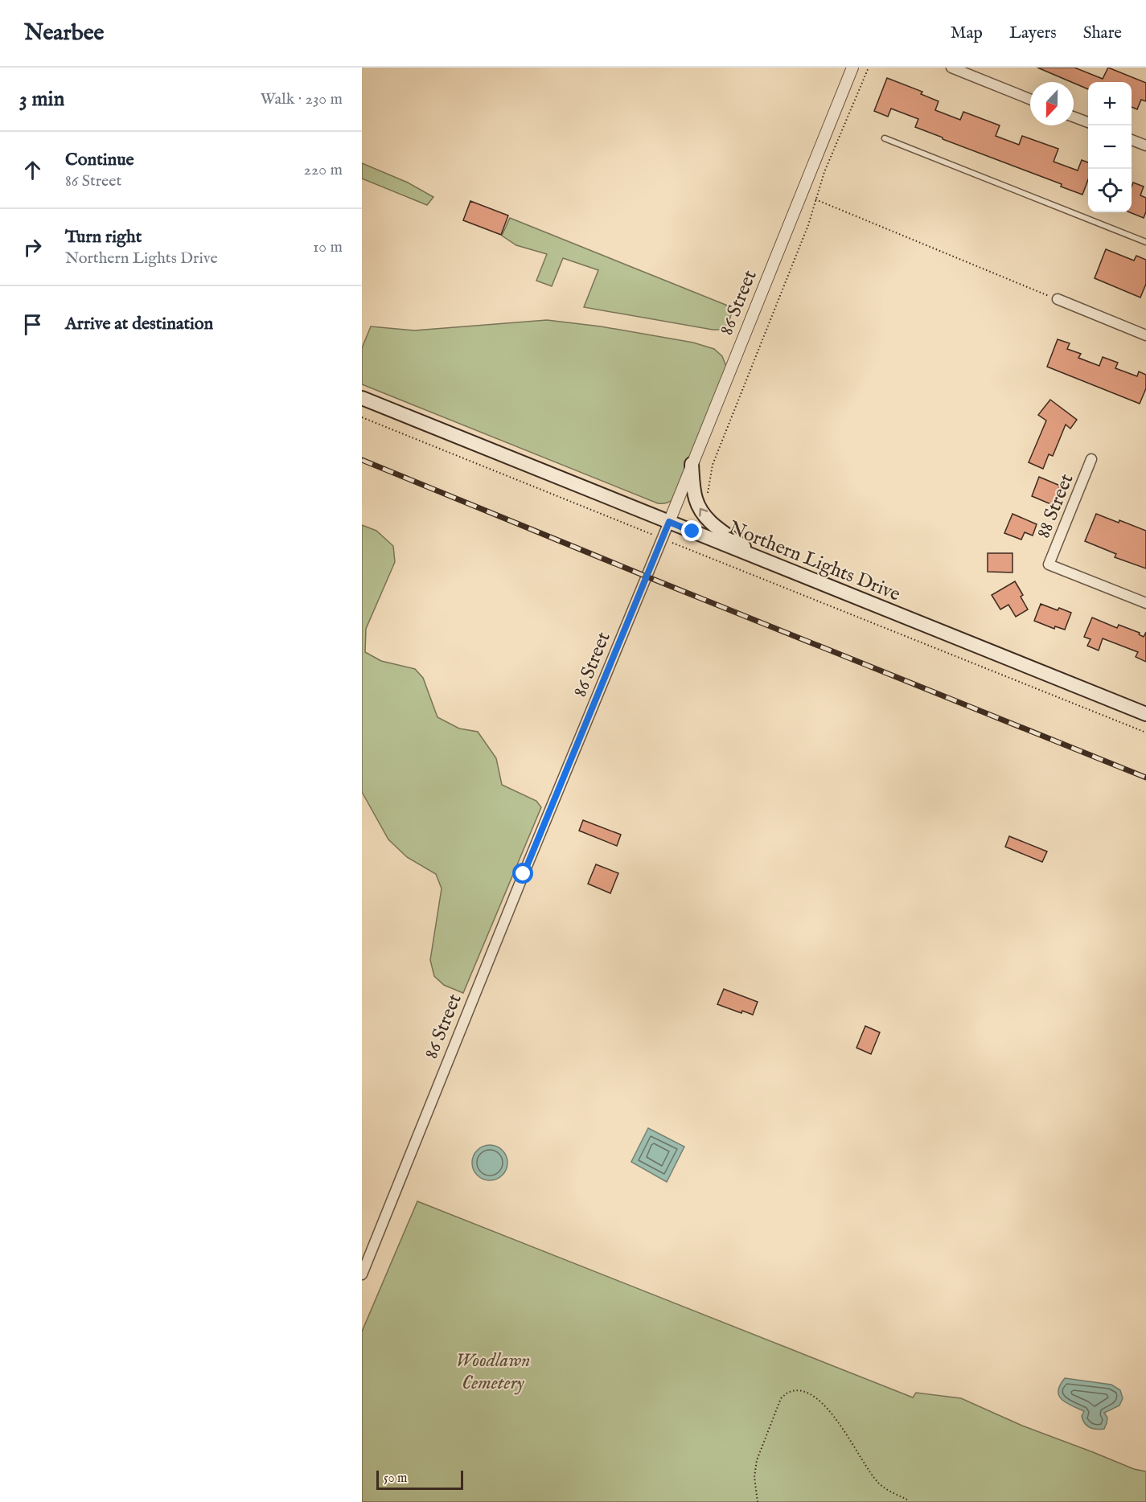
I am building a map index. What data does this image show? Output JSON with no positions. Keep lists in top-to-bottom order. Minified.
{"streets":{"main road":["Northern Lights Drive"],"street":["86 Street","88 Street"]},"crossings":[["86 Street","Northern Lights Drive"]],"parks":["Woodlawn Cemetery"],"scale_bar":"50 m","north":"bottom","page":{"header":"Nearbee","nav":["Map","Layers","Share"],"heading":["3 min","Walk · 230 m"],"map_buttons":["+","−"],"list":[["Continue","86 Street","220 m"],["Turn right","Northern Lights Drive","10 m"],"Arrive at destination"],"scale":"50 m"}}
